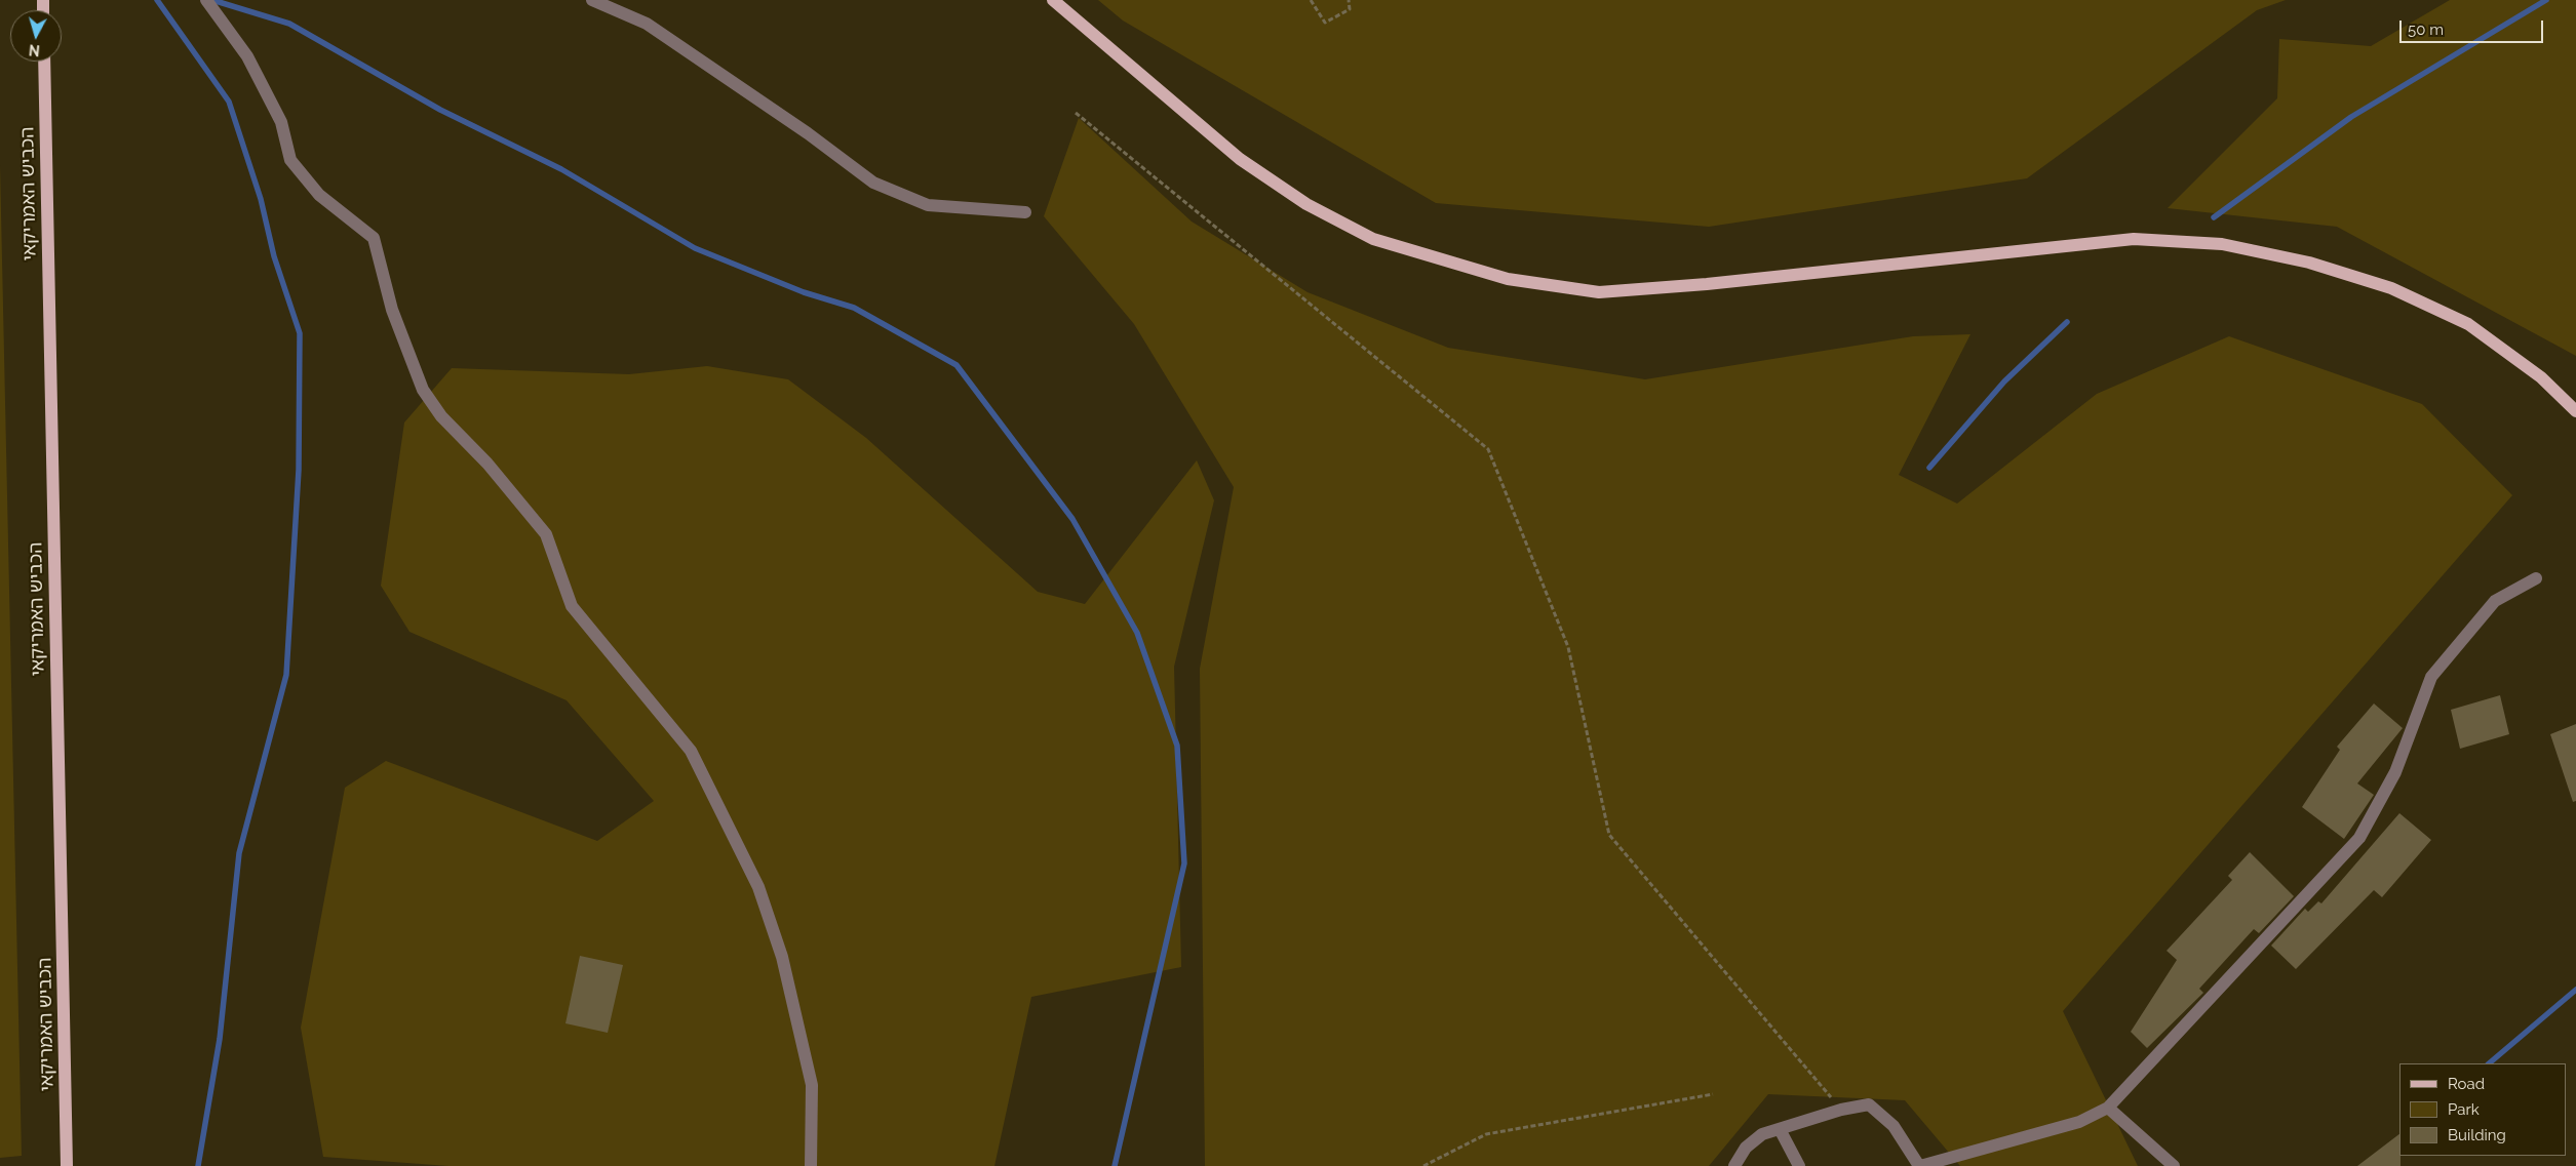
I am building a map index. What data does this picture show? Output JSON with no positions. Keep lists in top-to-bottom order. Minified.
{"streets":{"main road":["הכביש האמריקאי"]},"legend":["Road","Park","Building"],"scale_bar":"50 m","north":"bottom"}
